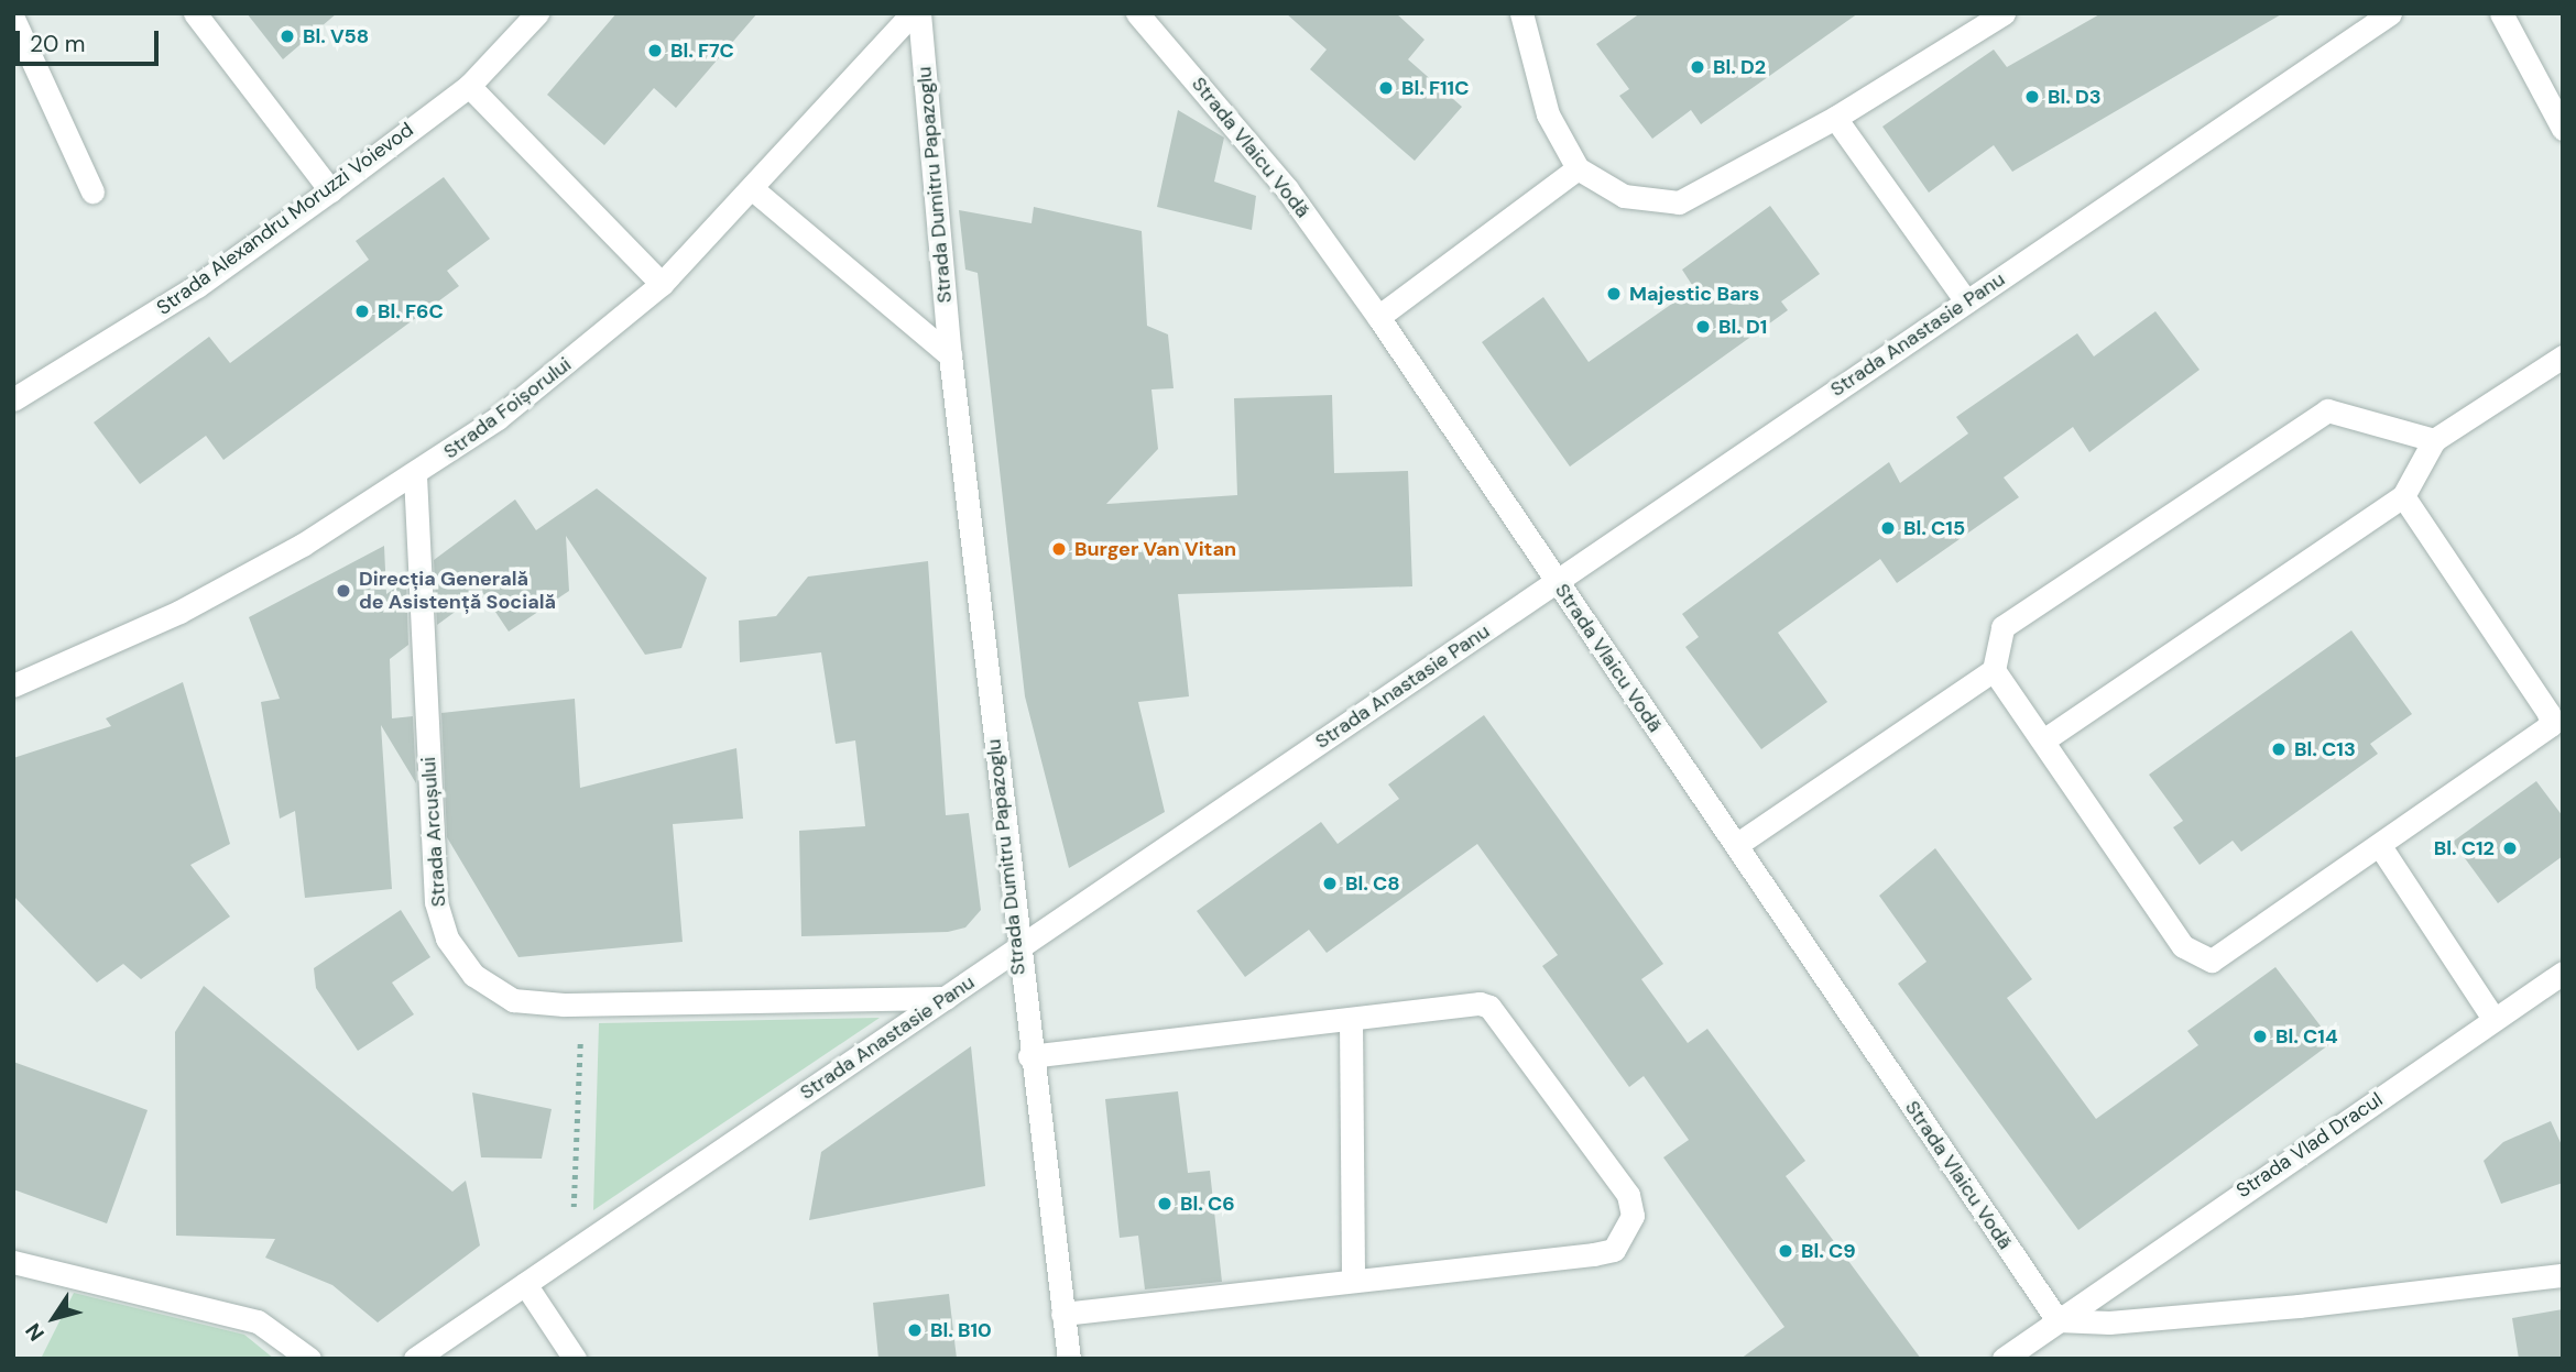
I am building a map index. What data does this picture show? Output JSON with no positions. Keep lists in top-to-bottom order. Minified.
{"streets":{"street":["Strada Vlaicu Vodă","Strada Dumitru Papazoglu","Strada Alexandru Moruzzi Voievod","Strada Anastasie Panu","Strada Foișorului","Strada Arcușului","Strada Vlad Dracul"]},"crossings":[["Strada Vlaicu Vodă","Strada Anastasie Panu"],["Strada Vlaicu Vodă","Strada Vlad Dracul"],["Strada Dumitru Papazoglu","Strada Anastasie Panu"],["Strada Dumitru Papazoglu","Strada Foișorului"],["Strada Anastasie Panu","Strada Arcușului"],["Strada Foișorului","Strada Arcușului"]],"places":["Bl. V58","Bl. F7C","Bl. D2","Bl. F11C","Bl. D3","Majestic Bars","Bl. F6C","Bl. D1","Bl. C15","Burger Van Vitan","Direcția Generală de Asistență Socială","Bl. C13","Bl. C12","Bl. C8","Bl. C14","Bl. C6","Bl. C9","Bl. B10"],"scale_bar":"20 m","north":"bottom left"}
